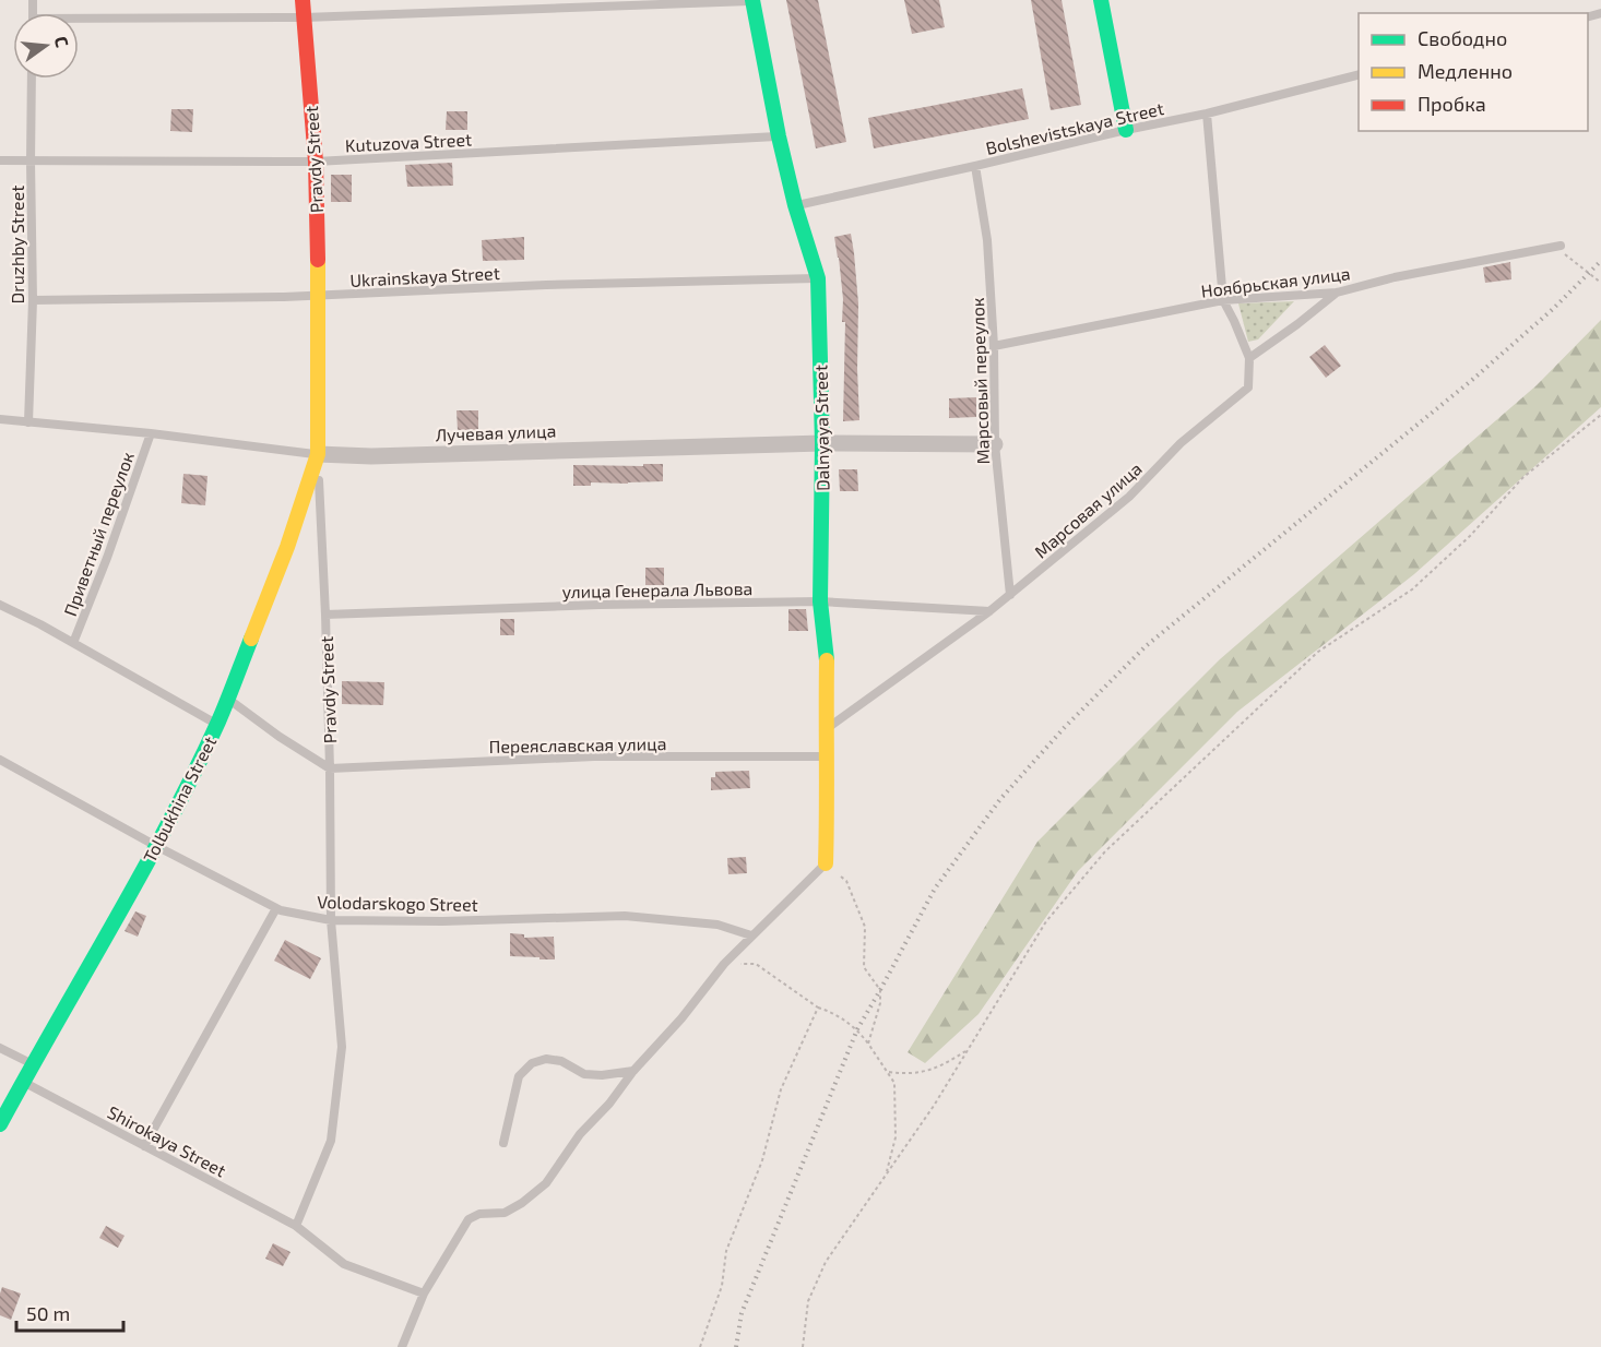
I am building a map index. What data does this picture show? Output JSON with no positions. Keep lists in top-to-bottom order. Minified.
{"streets":{"main road":["Pravdy Street","Dalnyaya Street","Tolbukhina Street"],"street":["Лучевая улица"],"lane":["Bolshevistskaya Street","Kutuzova Street","Druzhby Street","Ukrainskaya Street","Ноябрьская улица","Марсовый переулок","Марсовая улица","Приветный переулок","улица Генерала Львова","Переяславская улица","Volodarskogo Street","Shirokaya Street"]},"crossings":[["Bolshevistskaya Street","Марсовый переулок"],["Bolshevistskaya Street","Dalnyaya Street"],["Kutuzova Street","Pravdy Street"],["Kutuzova Street","Druzhby Street"],["Kutuzova Street","Dalnyaya Street"],["Pravdy Street","Ukrainskaya Street"],["Pravdy Street","Лучевая улица"],["Pravdy Street","улица Генерала Львова"],["Pravdy Street","Переяславская улица"],["Pravdy Street","Tolbukhina Street"],["Pravdy Street","Volodarskogo Street"],["Pravdy Street","Shirokaya Street"],["Druzhby Street","Ukrainskaya Street"],["Druzhby Street","Лучевая улица"],["Ukrainskaya Street","Dalnyaya Street"],["Ноябрьская улица","Марсовый переулок"],["Марсовый переулок","Лучевая улица"],["Марсовый переулок","Марсовая улица"],["Dalnyaya Street","Лучевая улица"],["Dalnyaya Street","Марсовая улица"],["Dalnyaya Street","улица Генерала Львова"],["Dalnyaya Street","Переяславская улица"],["Лучевая улица","Приветный переулок"],["Лучевая улица","Tolbukhina Street"],["Марсовая улица","улица Генерала Львова"],["Tolbukhina Street","Volodarskogo Street"],["Tolbukhina Street","Shirokaya Street"]],"legend":["Свободно","Медленно","Пробка"],"scale_bar":"50 m","north":"right"}
